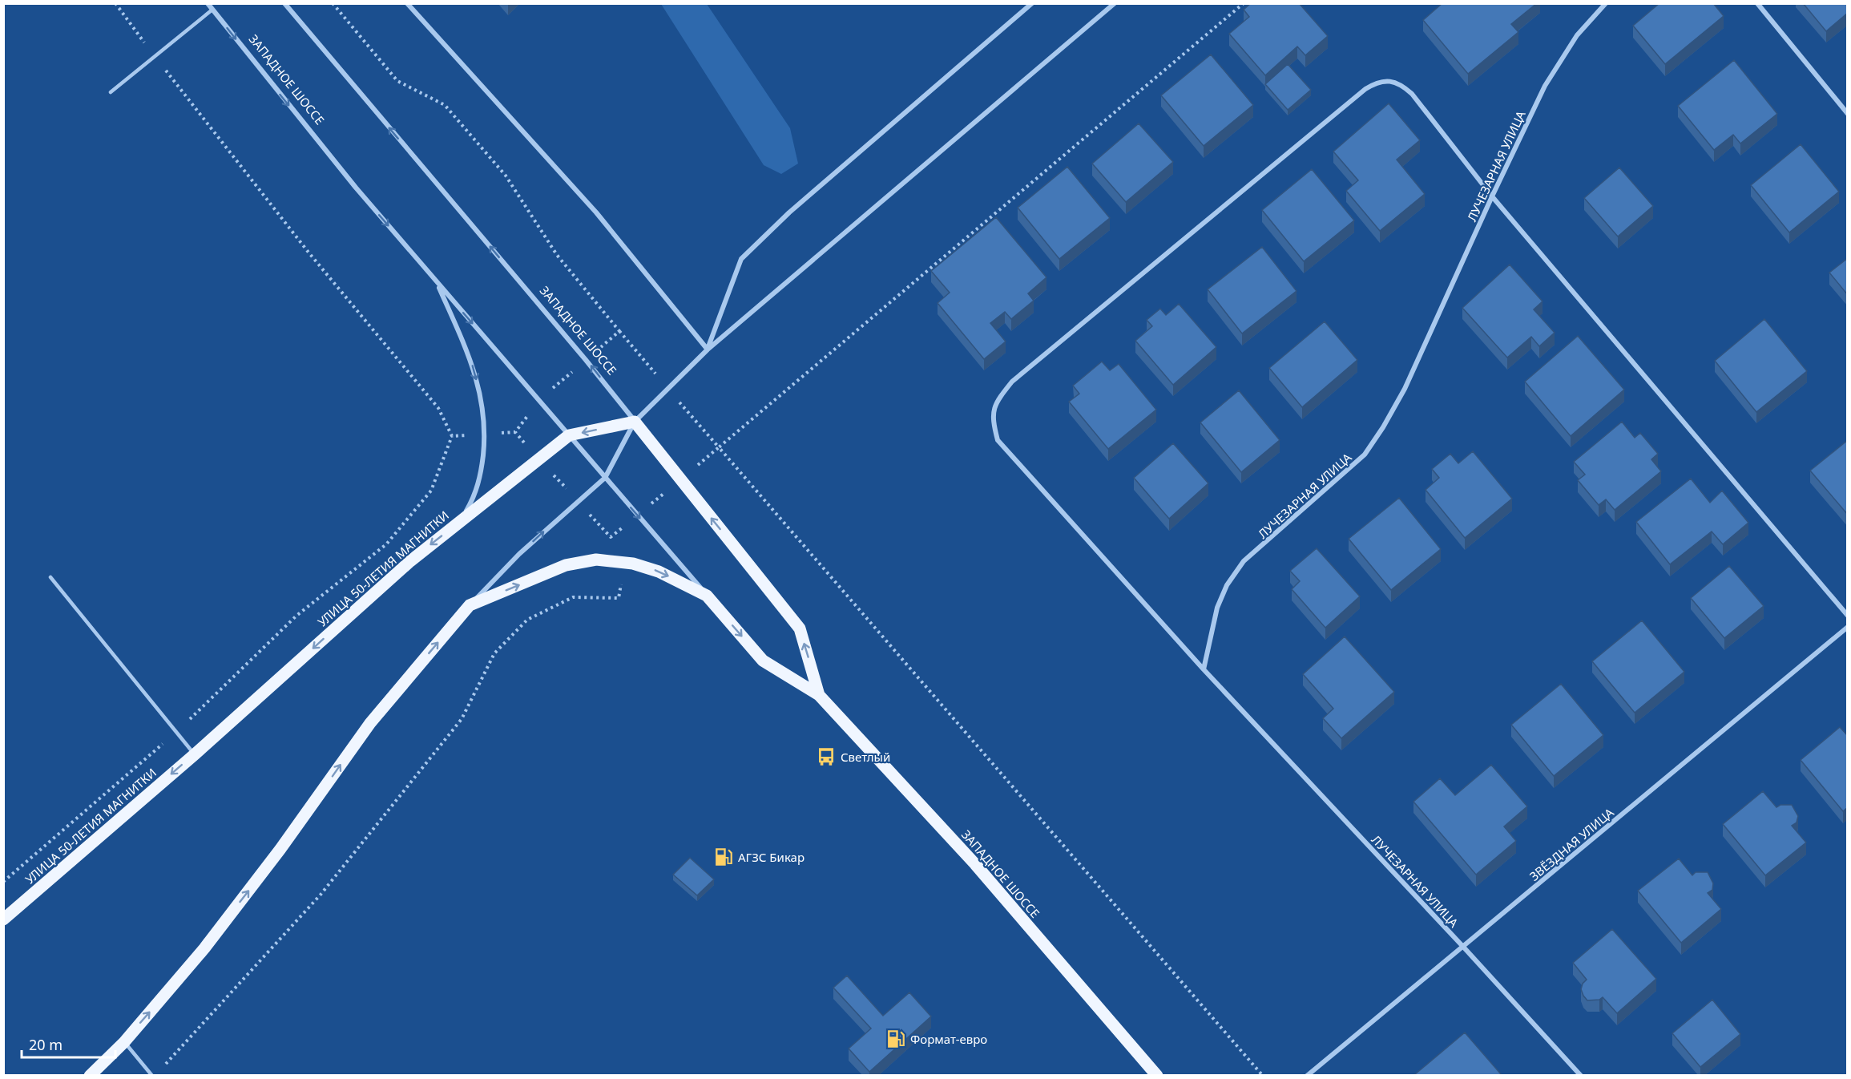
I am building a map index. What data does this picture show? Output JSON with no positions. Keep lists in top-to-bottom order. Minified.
{"streets":{"main road":["ЗАПАДНОЕ ШОССЕ","УЛИЦА 50-ЛЕТИЯ МАГНИТКИ"],"street":["ЛУЧЕЗАРНАЯ УЛИЦА","ЗВЁЗДНАЯ УЛИЦА"]},"crossings":[["ЗАПАДНОЕ ШОССЕ","УЛИЦА 50-ЛЕТИЯ МАГНИТКИ"],["ЛУЧЕЗАРНАЯ УЛИЦА","ЗВЁЗДНАЯ УЛИЦА"]],"places":{"bus stop":["Светлый"],"fuel station":["АГЗС Бикар","Формат-евро"]},"scale_bar":"20 m"}
